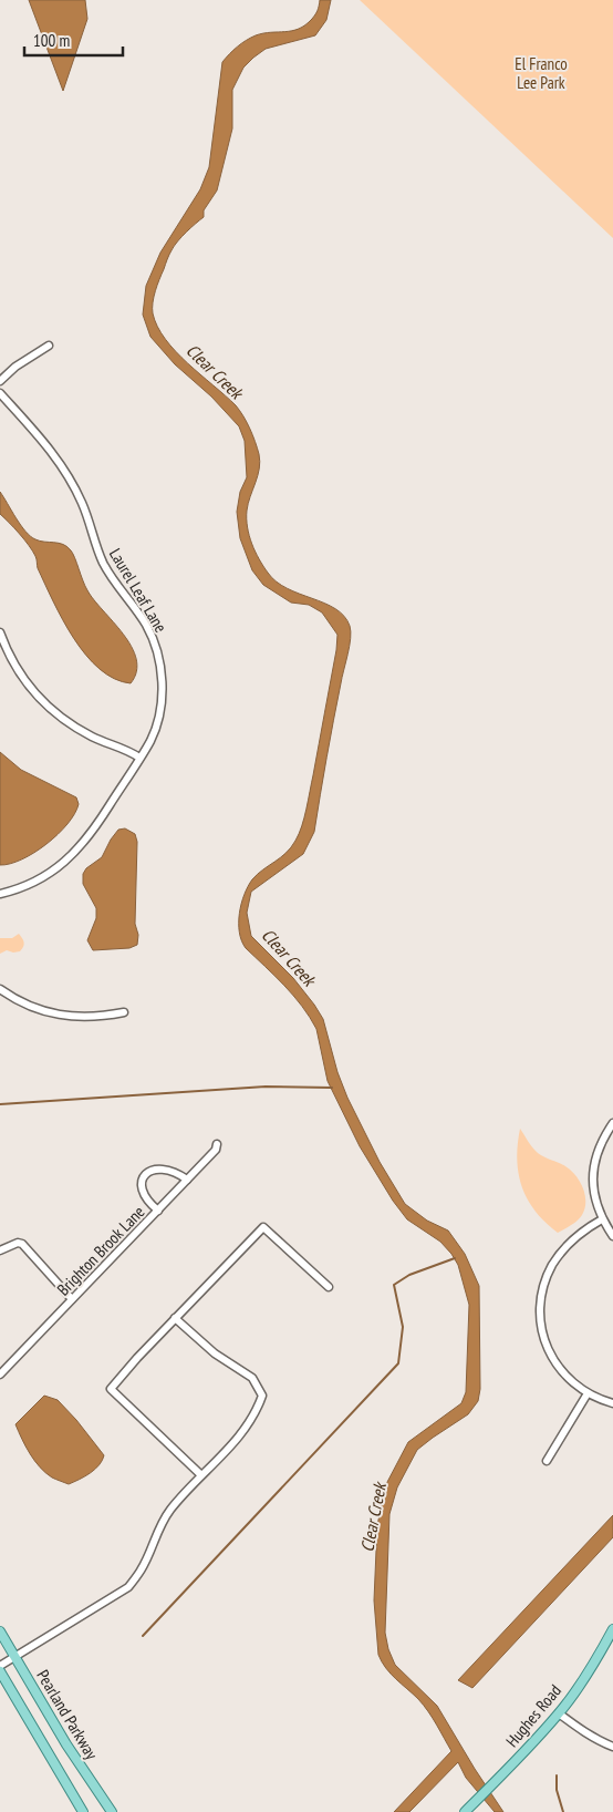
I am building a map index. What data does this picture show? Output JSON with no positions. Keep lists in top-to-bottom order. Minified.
{"streets":{"main road":["Pearland Parkway","Hughes Road"],"street":["Laurel Leaf Lane","Brighton Brook Lane"]},"water":["Clear Creek"],"parks":["El Franco Lee Park"],"scale_bar":"100 m"}
